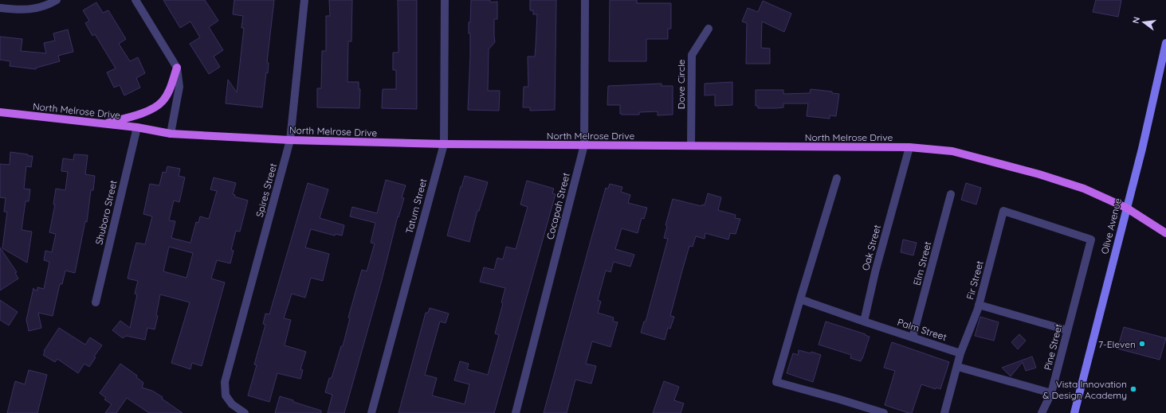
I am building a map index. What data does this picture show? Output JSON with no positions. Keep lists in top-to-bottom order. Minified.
{"streets":{"main road":["North Melrose Drive","Olive Avenue"],"street":["Dove Circle","Spires Street","Tatum Street","Cocapah Street","Shuboro Street","Oak Street","Elm Street","Fir Street","Palm Street","Pine Street"]},"crossings":[["Dove Circle","North Melrose Drive"],["North Melrose Drive","Spires Street"],["North Melrose Drive","Tatum Street"],["North Melrose Drive","Cocapah Street"],["North Melrose Drive","Shuboro Street"],["North Melrose Drive","Olive Avenue"],["North Melrose Drive","Oak Street"],["Oak Street","Palm Street"],["Elm Street","Palm Street"],["Fir Street","Palm Street"],["Fir Street","Pine Street"]],"places":["7-Eleven","Vista Innovation & Design Academy"],"north":"left"}
